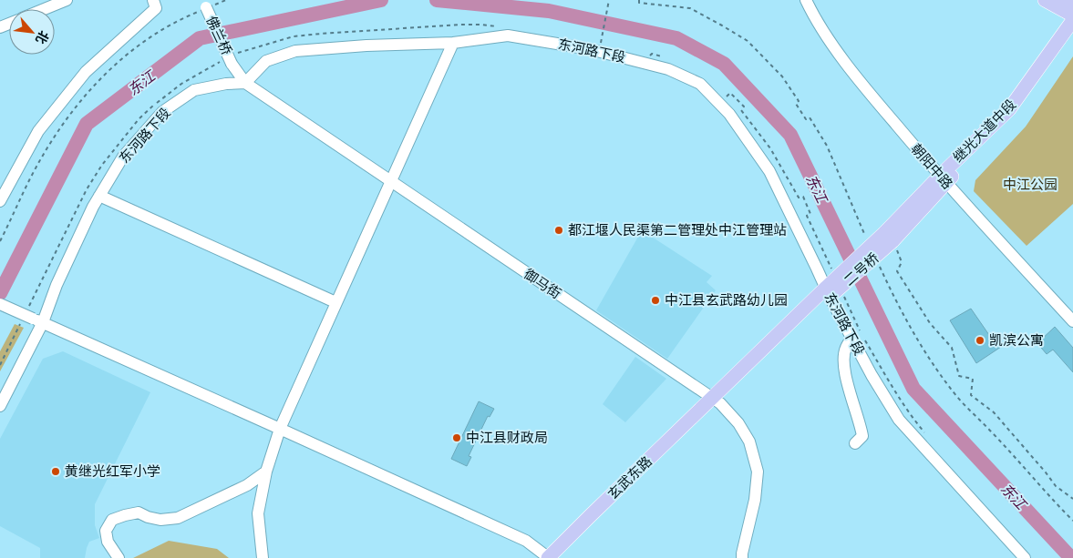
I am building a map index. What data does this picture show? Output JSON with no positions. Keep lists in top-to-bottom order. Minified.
{"streets":{"main road":["继光大道中段","二号桥","玄武东路"],"street":["佛兰桥","东河路下段","朝阳中路","御马街"]},"crossings":[["佛兰桥","御马街"],["东河路下段","二号桥"],["东河路下段","御马街"],["继光大道中段","朝阳中路"],["继光大道中段","二号桥"],["二号桥","御马街"],["二号桥","玄武东路"],["御马街","玄武东路"]],"water":["东江"],"parks":["中江公园"],"places":["都江堰人民渠第二管理处中江管理站","中江县玄武路幼儿园","凯滨公寓","中江县财政局","黄继光红军小学"],"north":"bottom right"}
